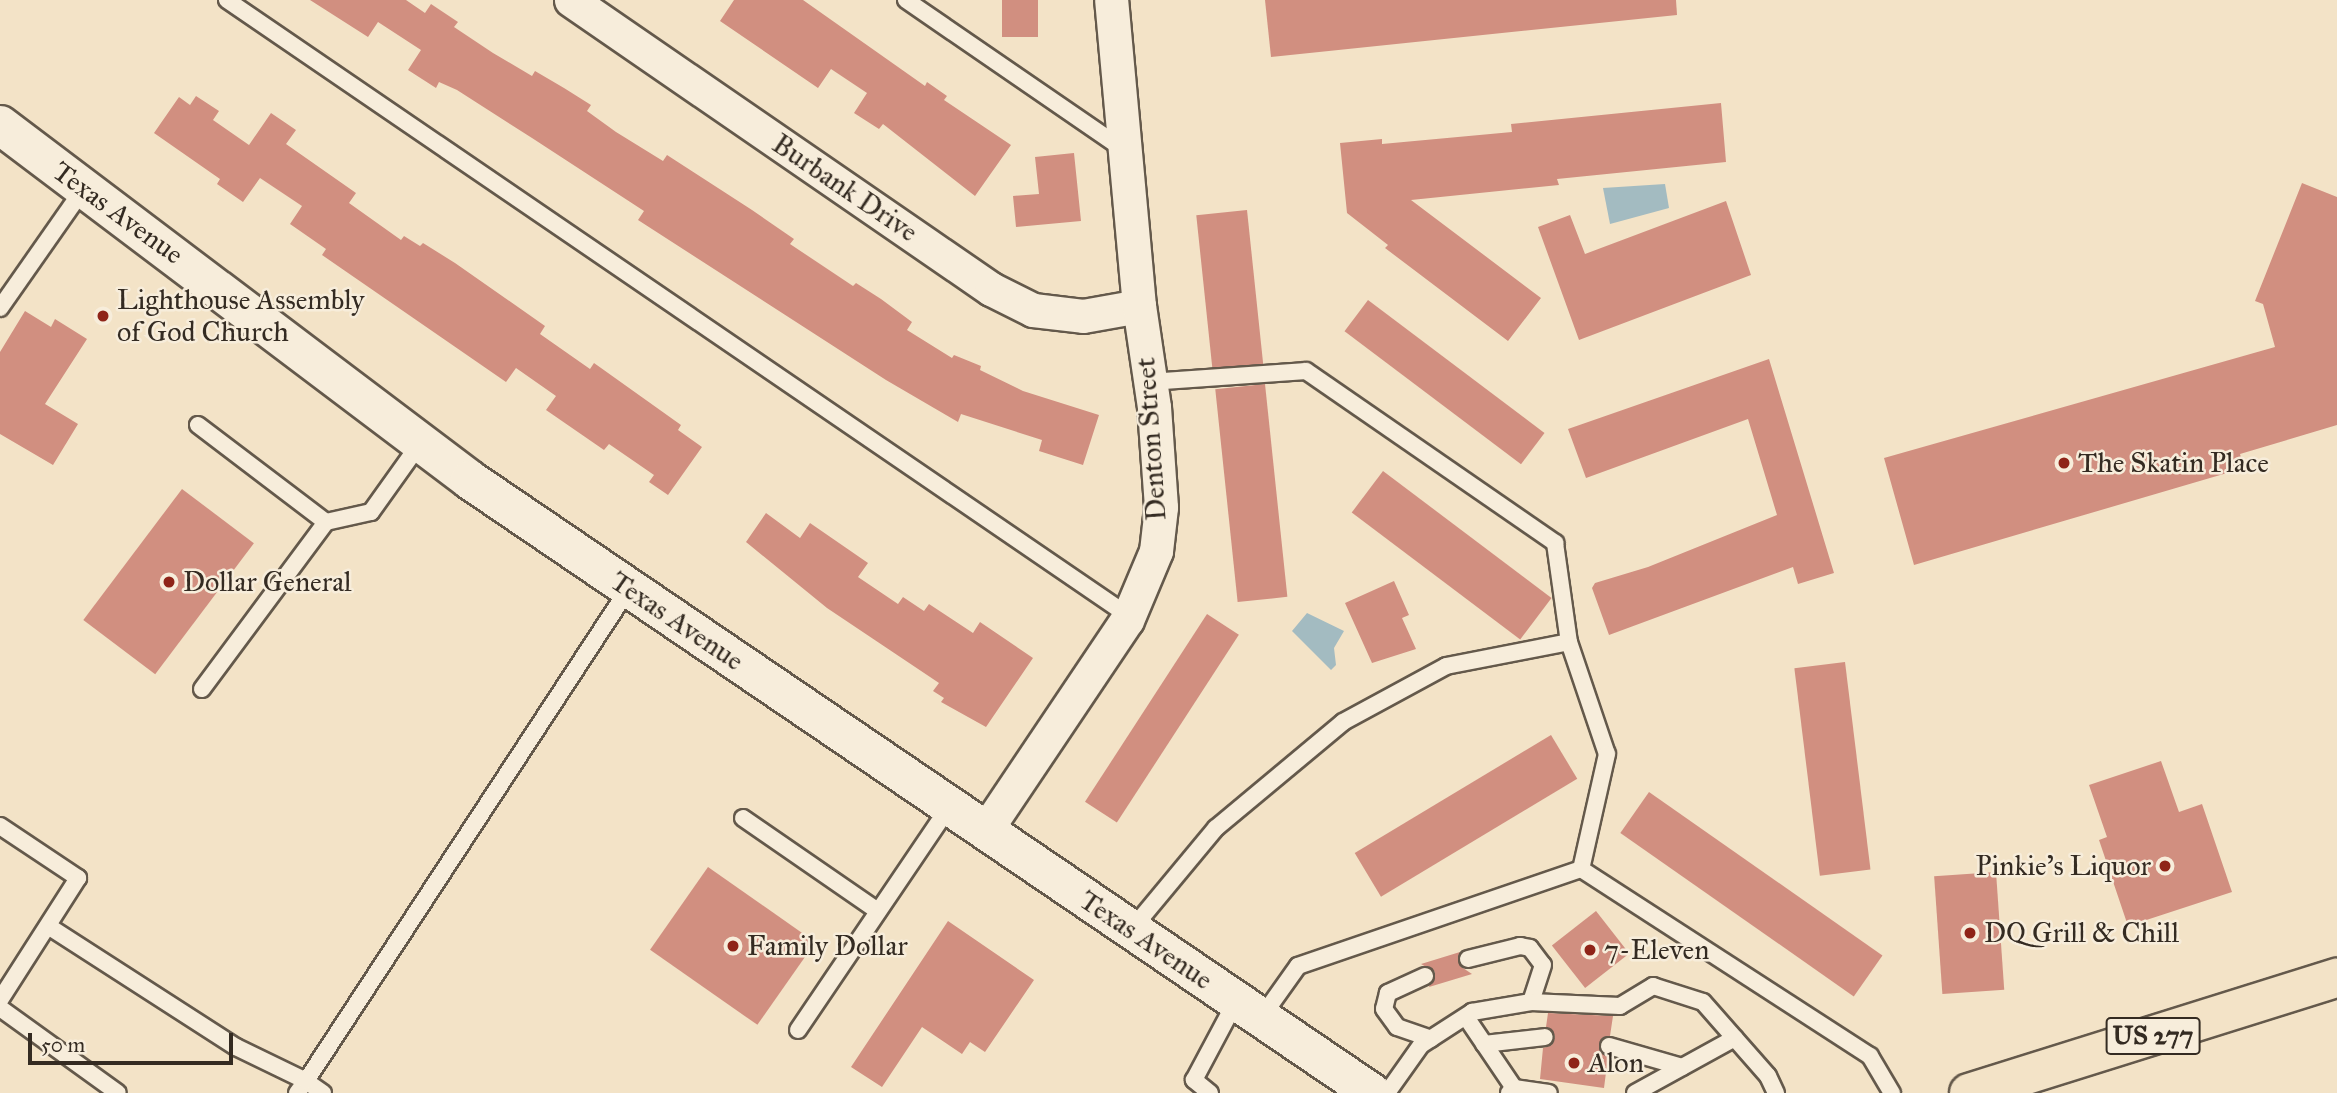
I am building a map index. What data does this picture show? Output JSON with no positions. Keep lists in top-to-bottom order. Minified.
{"streets":{"highway":["US 277"],"street":["Burbank Drive","Texas Avenue","Denton Street"]},"crossings":[["Burbank Drive","Denton Street"],["Texas Avenue","Denton Street"]],"places":["Lighthouse Assembly of God Church","The Skatin Place","Dollar General","Pinkie's Liquor","DQ Grill & Chill","Family Dollar","7-Eleven","Alon"],"scale_bar":"50 m"}
